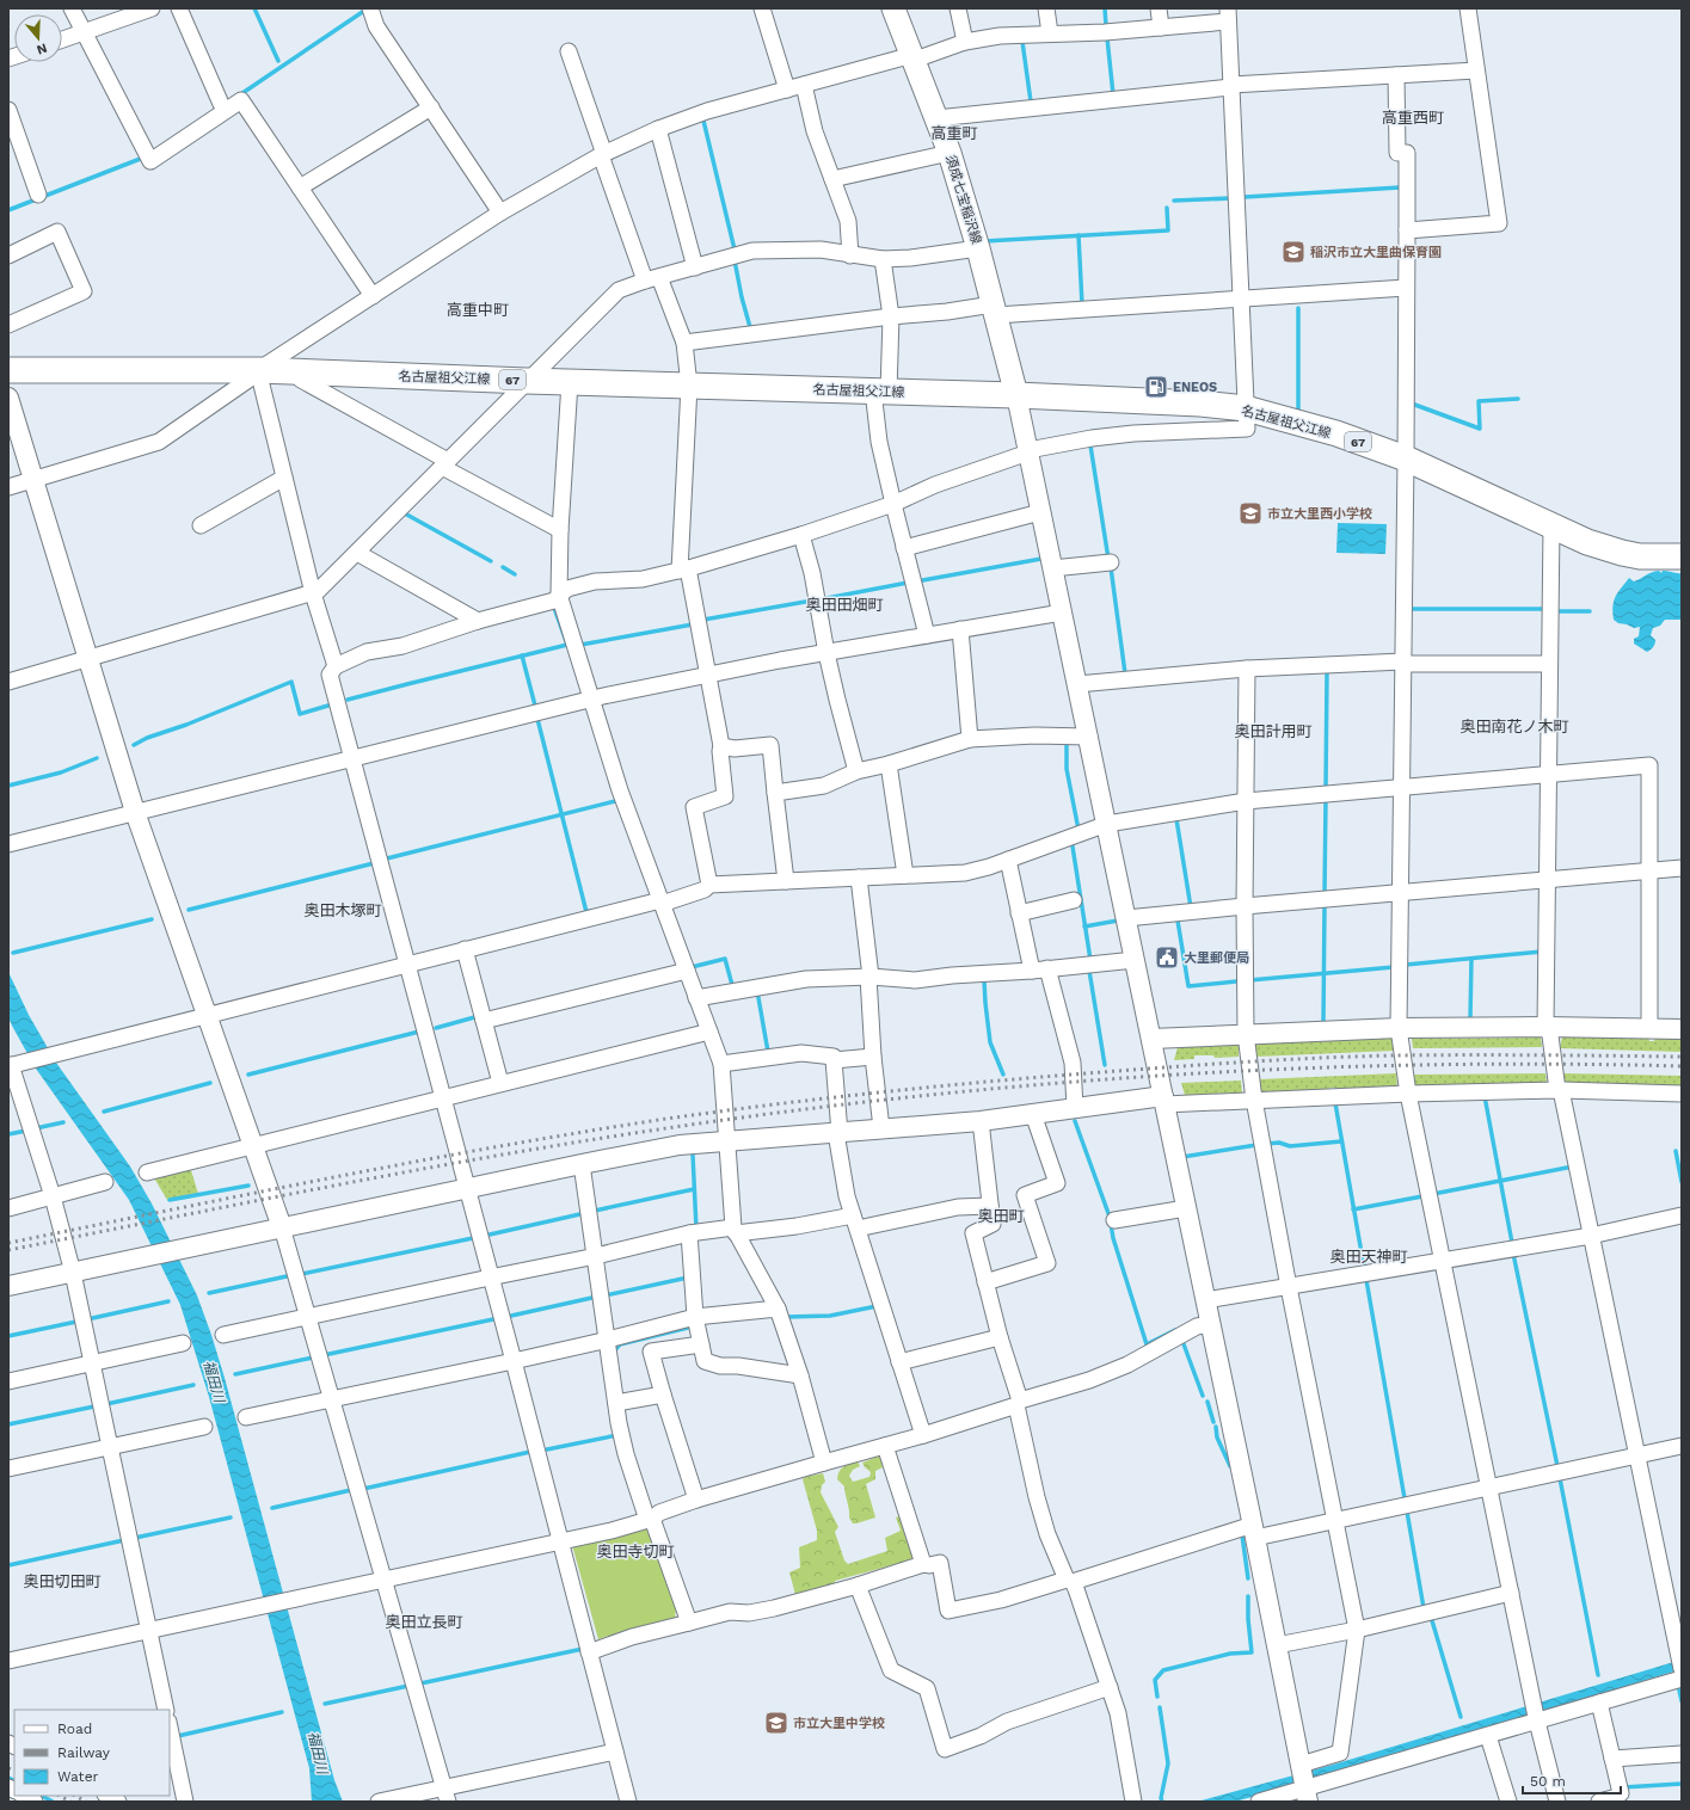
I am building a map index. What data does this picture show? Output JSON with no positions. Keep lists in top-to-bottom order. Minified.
{"streets":{"main road":["須成七宝稲沢線","名古屋祖父江線","67"]},"crossings":[["須成七宝稲沢線","名古屋祖父江線"]],"districts":["高重西町","高重町","高重中町","奥田田畑町","奥田南花ノ木町","奥田計用町","奥田木塚町","奥田町","奥田天神町","奥田寺切町","奥田切田町","奥田立長町"],"water":["福田川"],"places":{"school or university":["稲沢市立大里曲保育園","市立大里西小学校","市立大里中学校"],"fuel station":["ENEOS"],"public building":["大里郵便局"]},"legend":["Road","Railway","Water"],"scale_bar":"50 m","north":"bottom"}
